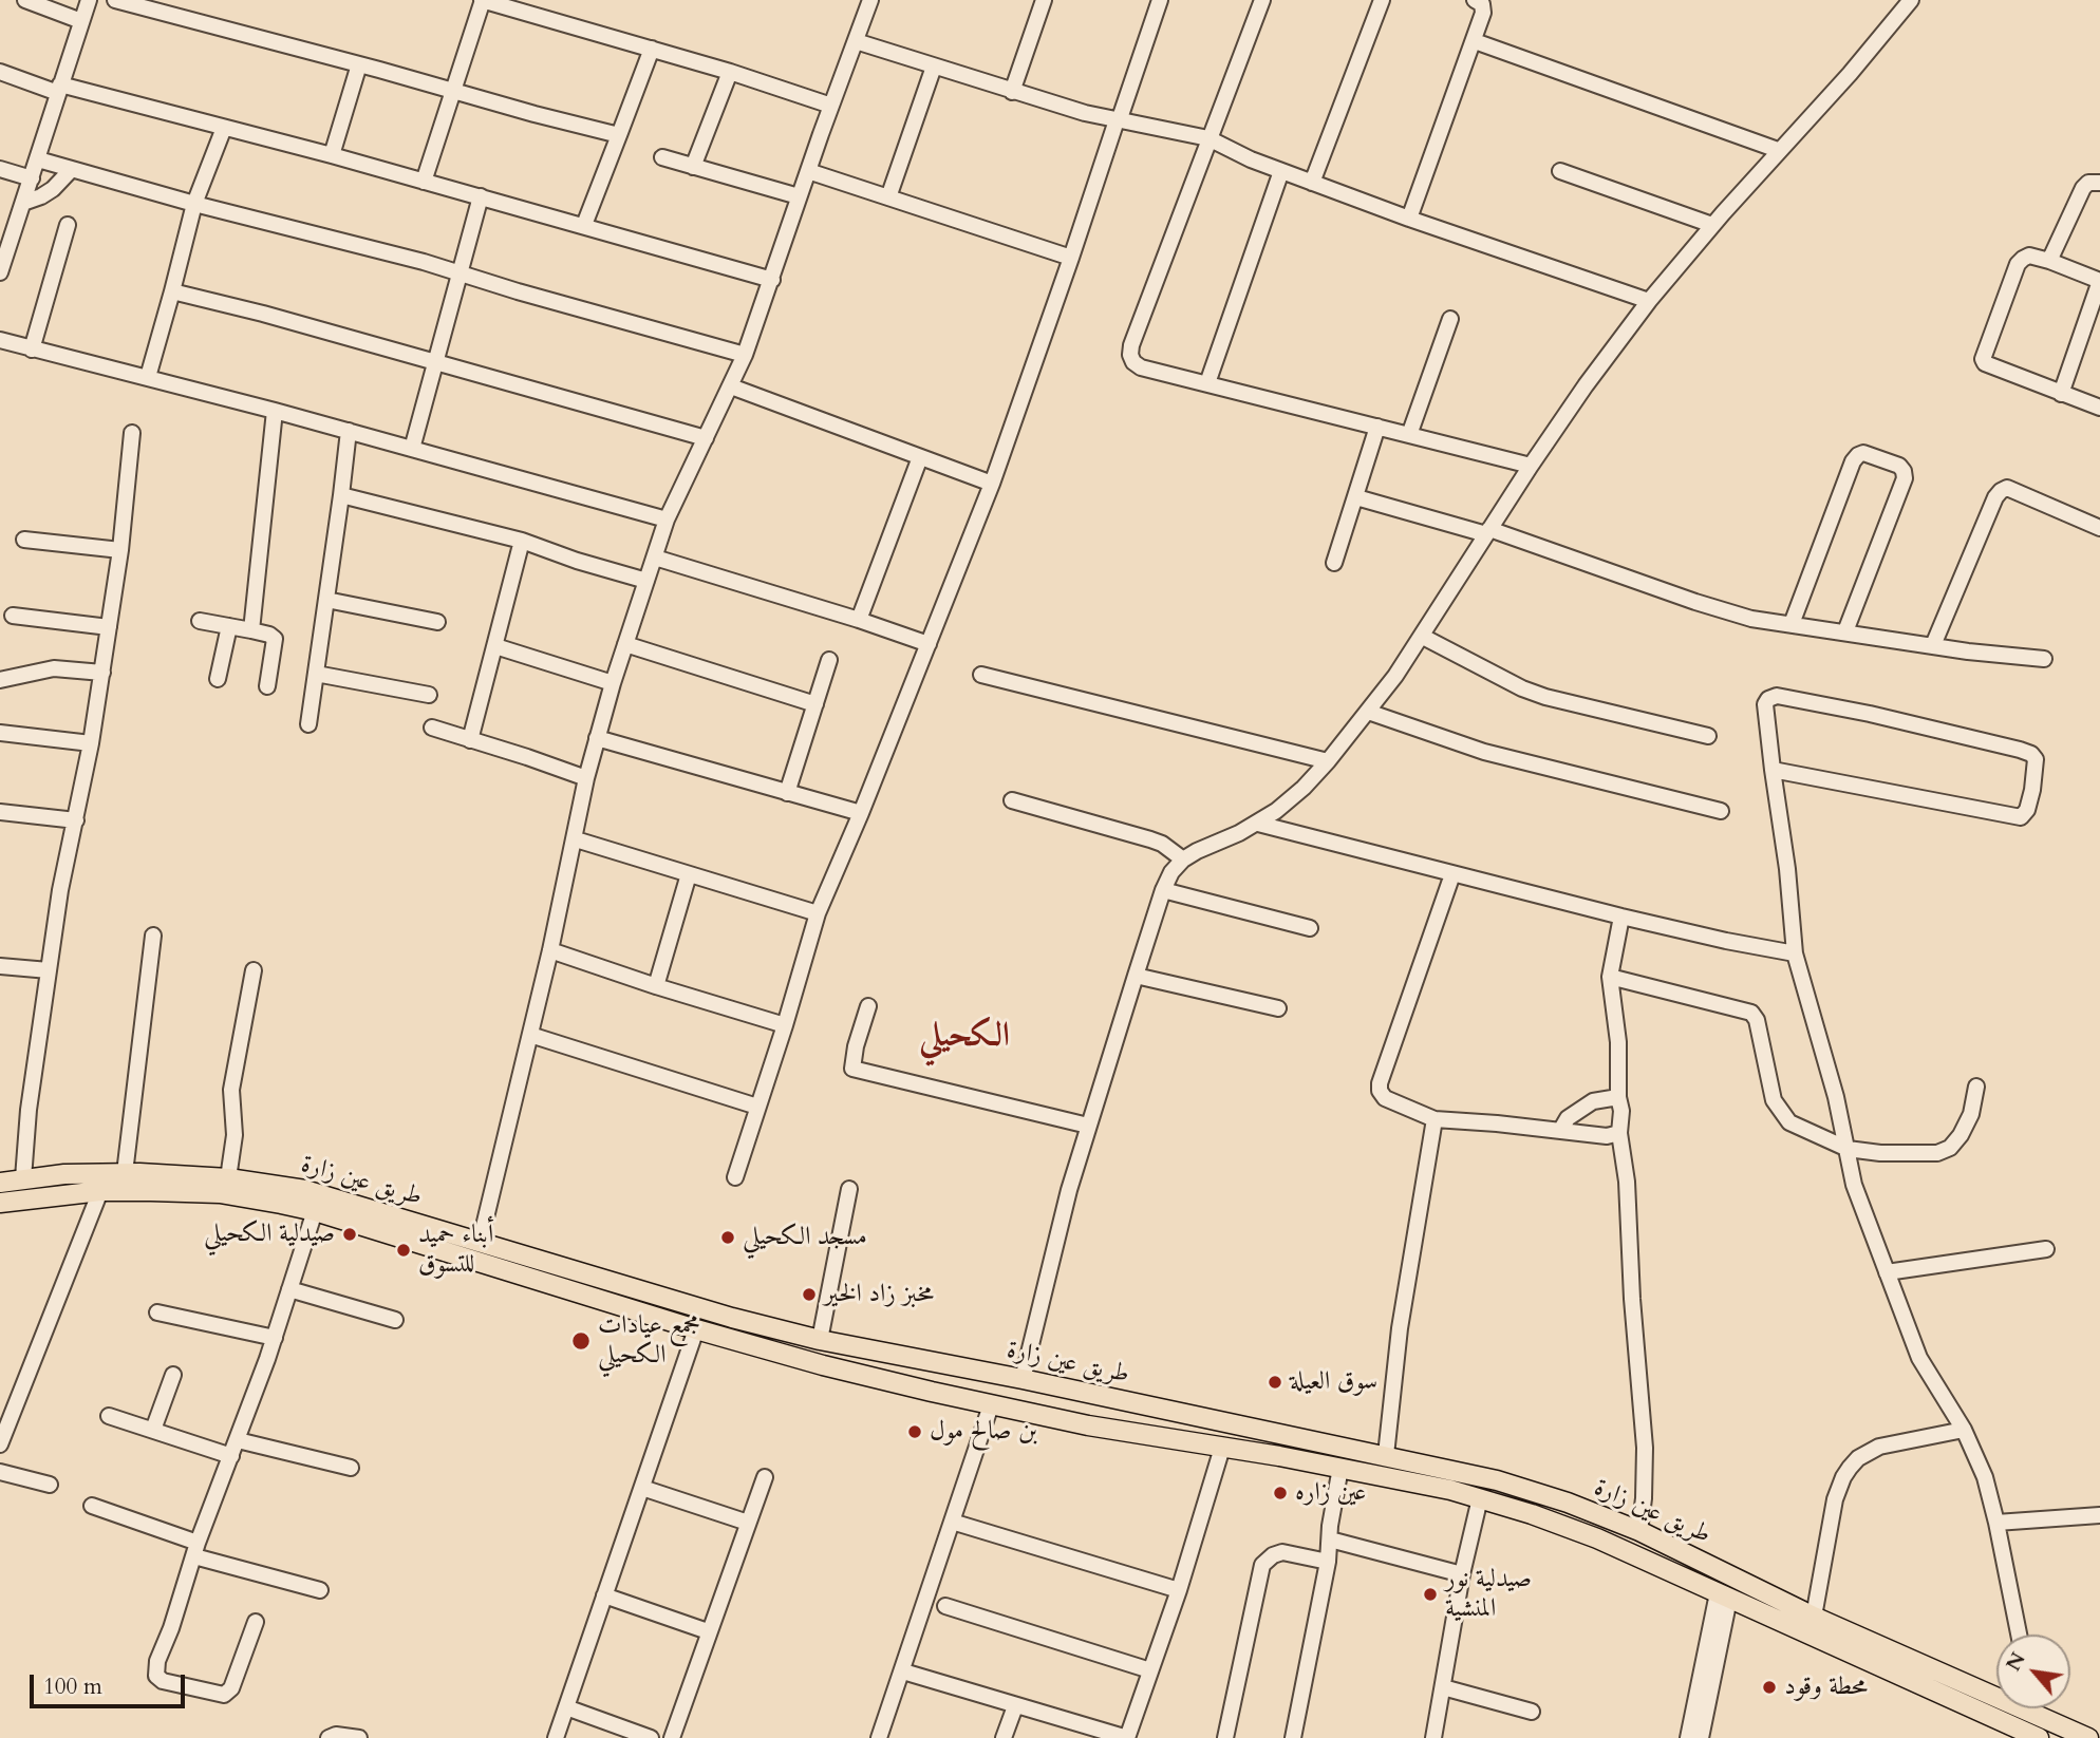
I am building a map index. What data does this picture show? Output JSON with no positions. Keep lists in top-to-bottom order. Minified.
{"streets":{"main road":["طريق عين زارة"]},"districts":["الكحيلي"],"places":["صيدلية الكحيلي","مسجد الكحيلي","أبناء حميد للتسوق","مخبز زاد الخير","مجمع عيادات الكحيلي","سوق العيلة","بن صالح مول","عين زاره","صيدلية نور المنشية","محطة وقود"],"scale_bar":"100 m","north":"top left"}
